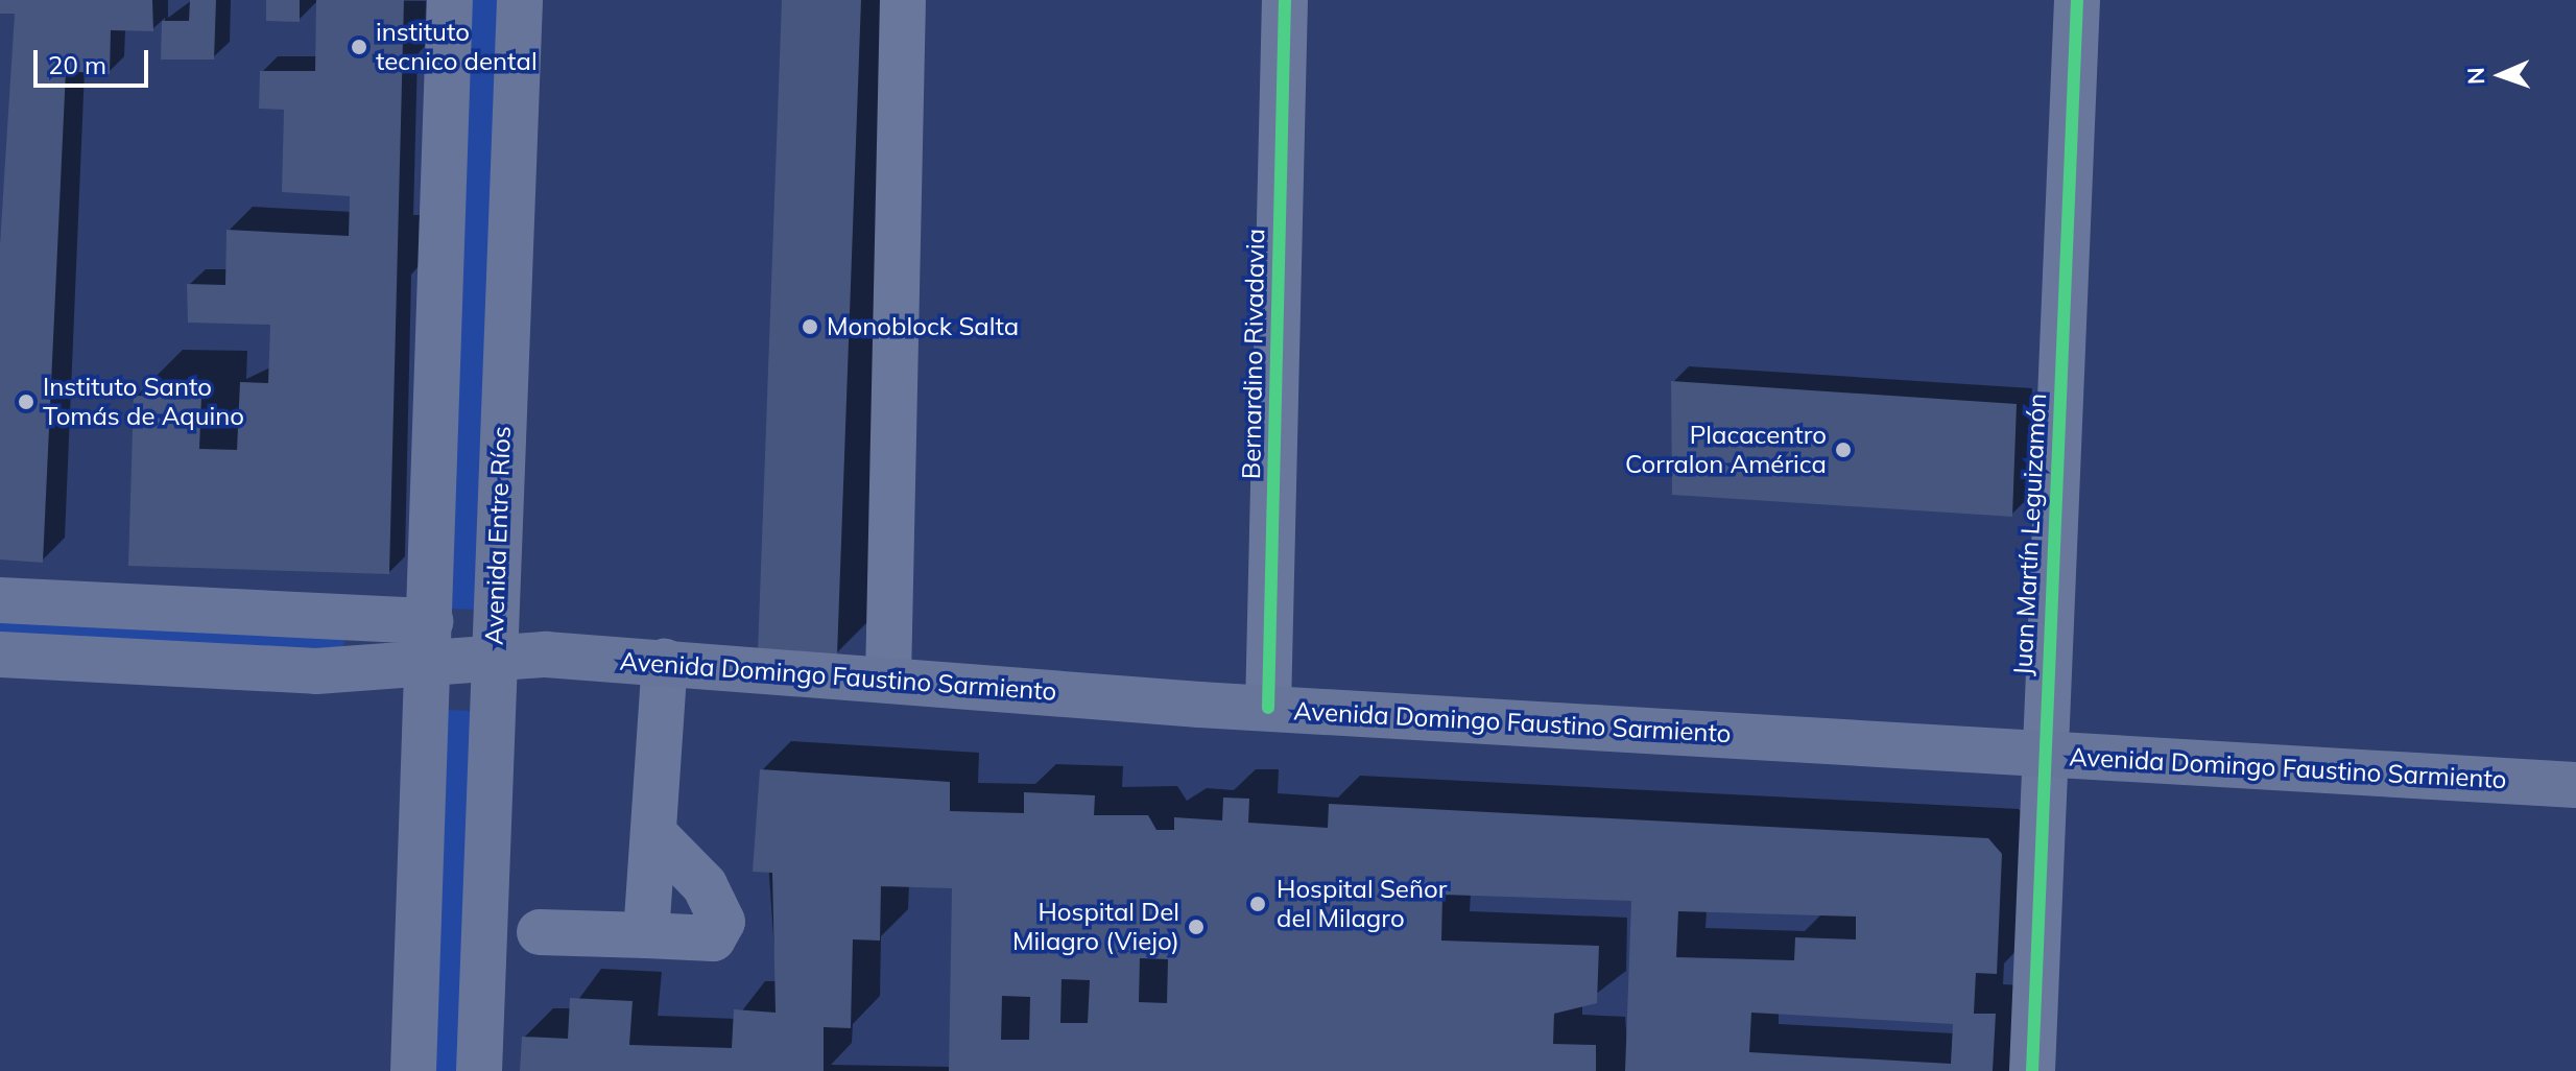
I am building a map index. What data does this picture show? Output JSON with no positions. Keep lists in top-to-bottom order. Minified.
{"streets":{"main road":["Avenida Entre Ríos","Avenida Domingo Faustino Sarmiento"],"street":["Bernardino Rivadavia","Juan Martín Leguizamón"]},"crossings":[["Bernardino Rivadavia","Avenida Domingo Faustino Sarmiento"],["Juan Martín Leguizamón","Avenida Domingo Faustino Sarmiento"],["Avenida Entre Ríos","Avenida Domingo Faustino Sarmiento"]],"places":["instituto tecnico dental","Monoblock Salta","Instituto Santo Tomás de Aquino","Placacentro Corralon América","Hospital Señor del Milagro","Hospital Del Milagro (Viejo)"],"scale_bar":"20 m","north":"left"}
